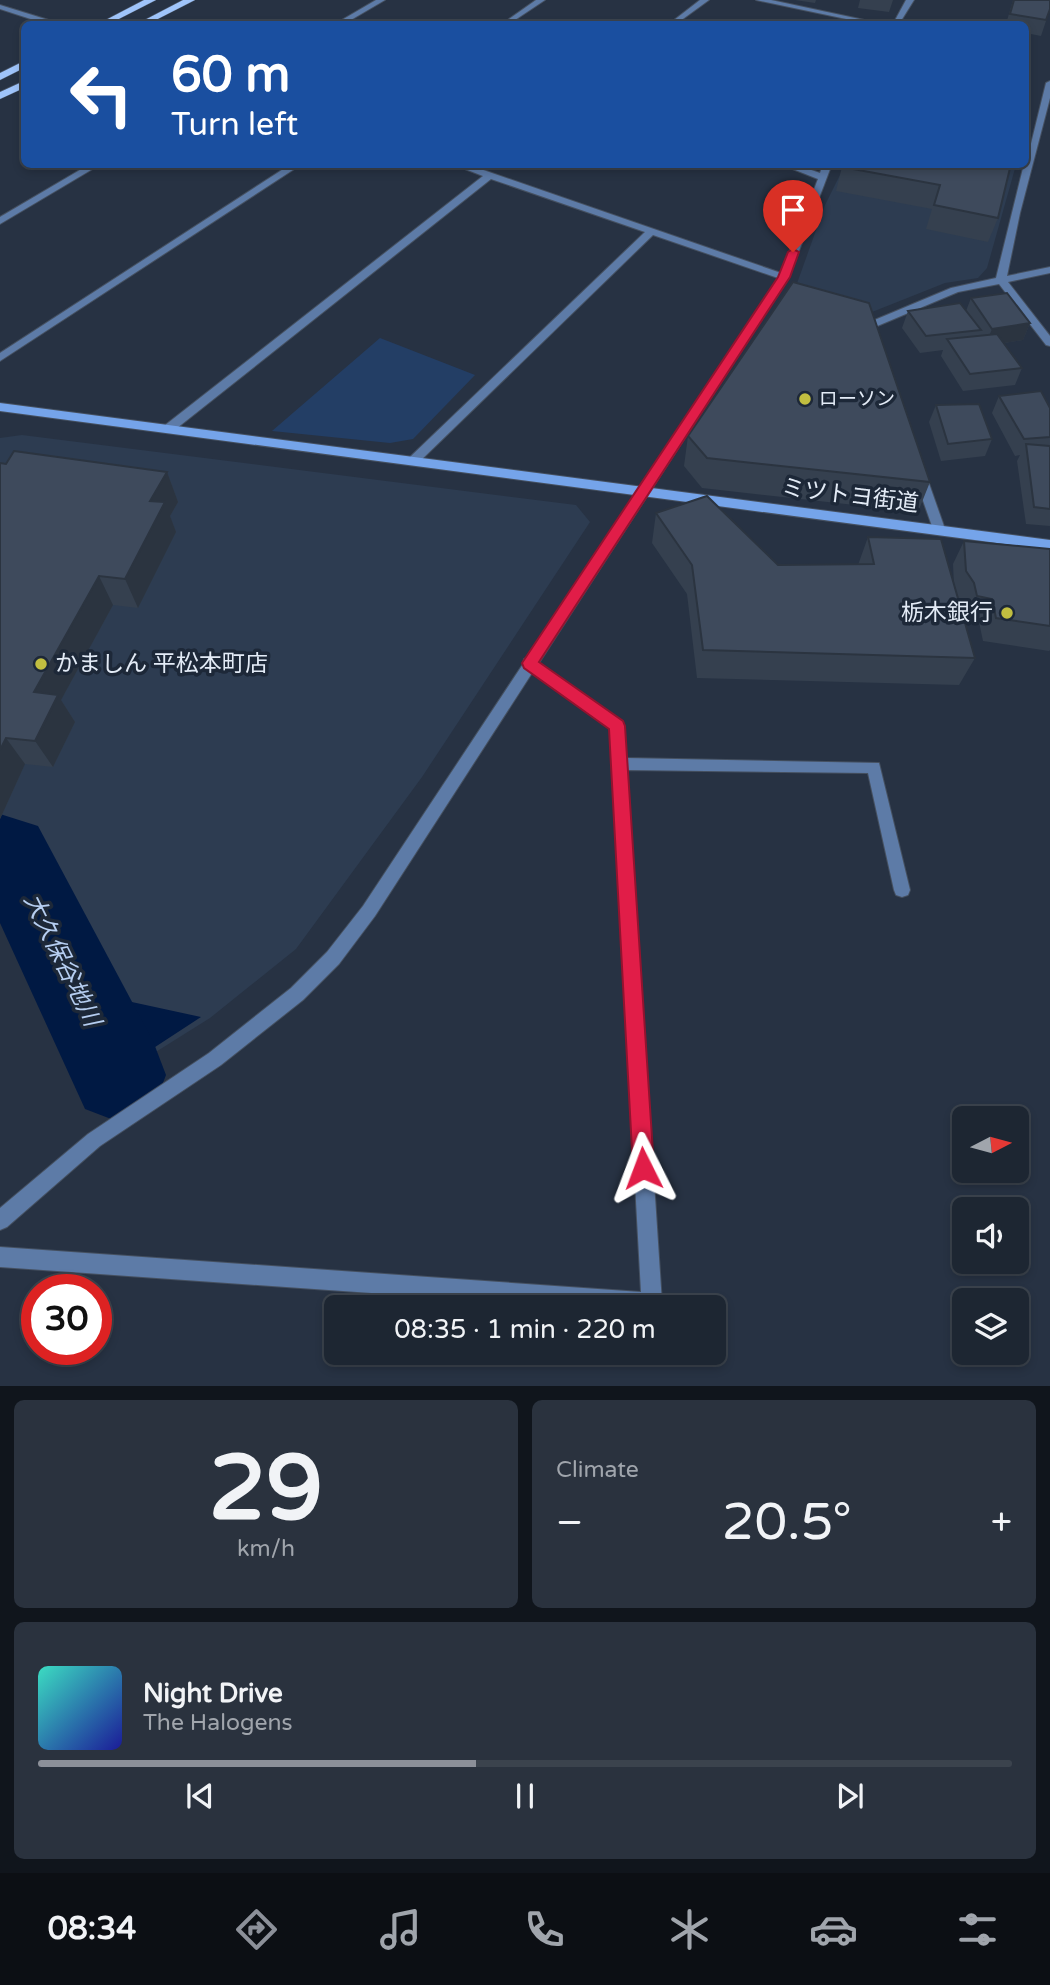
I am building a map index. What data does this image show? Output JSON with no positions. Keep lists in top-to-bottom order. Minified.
{"streets":{"street":["ミツトヨ街道"]},"water":["大久保谷地川"],"places":["ローソン","栃木銀行","かましん 平松本町店"],"north":"right","page":{"turn":["60 m","Turn left"],"limit":"30","trip":"08:35 · 1 min · 220 m","tile":[["29","km/h"],"Climate"],"heat":["−","20.5°","+"],"song":["Night Drive","The Halogens"],"tabs":"08:34"}}
